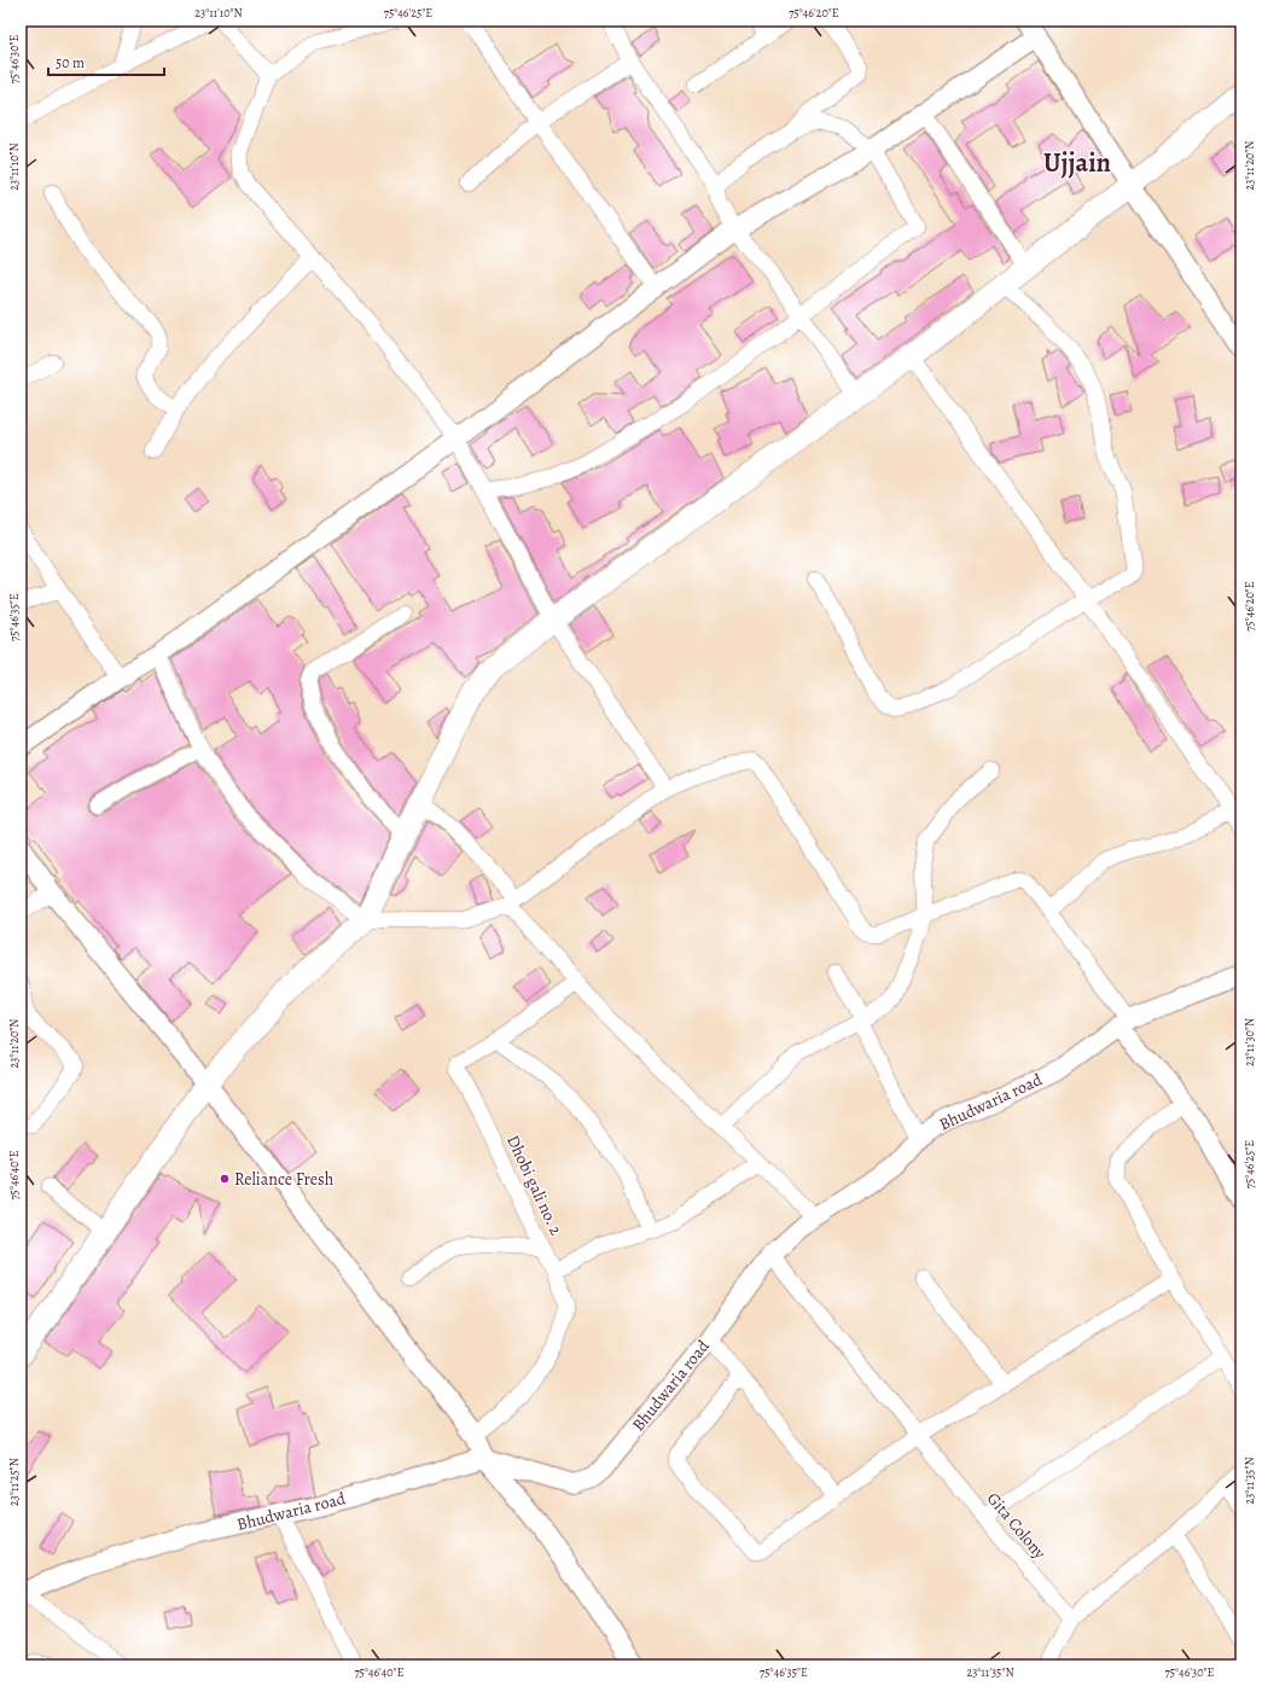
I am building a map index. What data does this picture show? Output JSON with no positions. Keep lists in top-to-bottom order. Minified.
{"streets":{"street":["Bhudwaria road","Dhobi gali no. 2","Gita Colony"]},"crossings":[["Bhudwaria road","Gita Colony"]],"districts":["Ujjain"],"places":["Reliance Fresh"],"scale_bar":"50 m","coordinates":["23°11'10\"N","75°46'25\"E","75°46'20\"E","75°46'30\"E","23°11'20\"N","75°46'35\"E","23°11'30\"N","75°46'40\"E","23°11'35\"N","23°11'25\"N"]}
